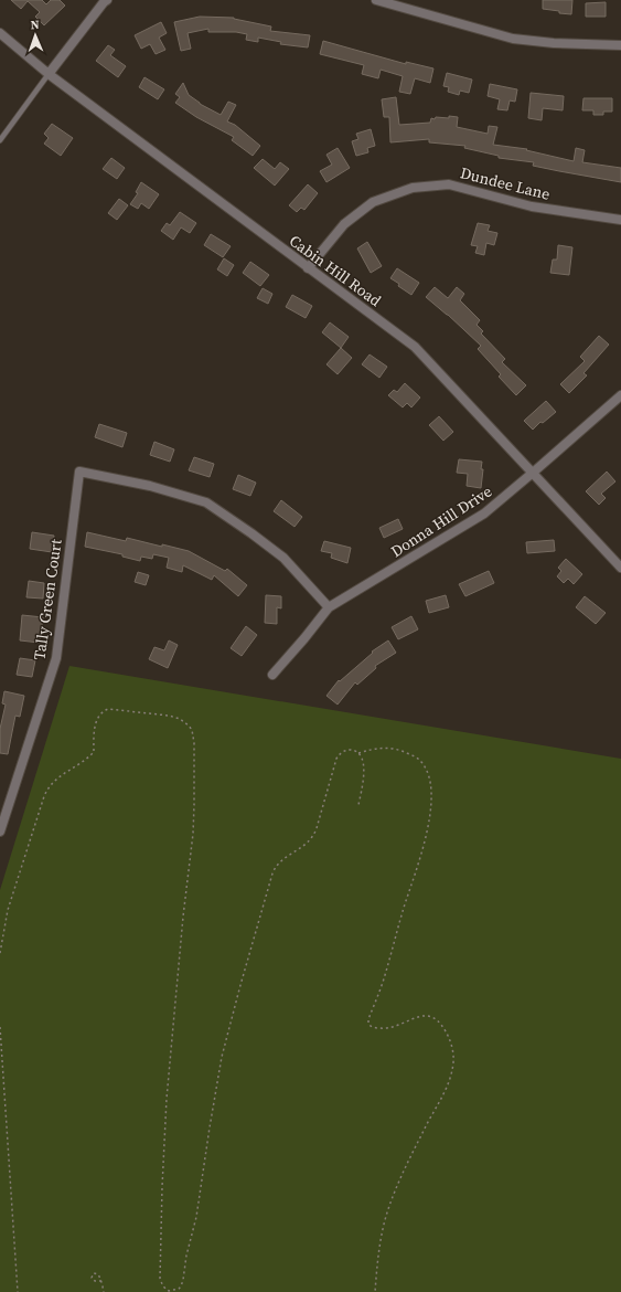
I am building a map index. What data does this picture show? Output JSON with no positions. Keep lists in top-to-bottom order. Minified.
{"streets":{"street":["Dundee Lane","Cabin Hill Road","Donna Hill Drive","Tally Green Court"]},"crossings":[["Dundee Lane","Cabin Hill Road"],["Cabin Hill Road","Donna Hill Drive"],["Donna Hill Drive","Tally Green Court"]],"north":"top"}
